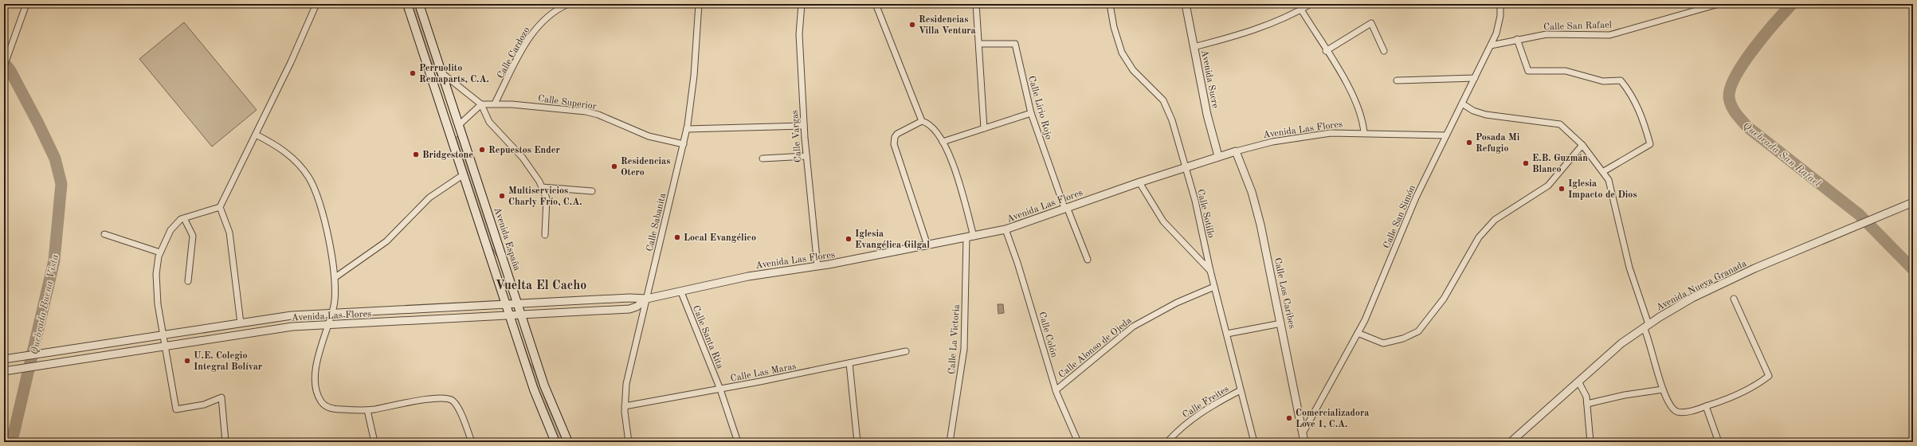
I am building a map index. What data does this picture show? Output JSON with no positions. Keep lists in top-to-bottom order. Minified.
{"streets":{"main road":["Avenida España"],"street":["Calle San Rafael","Calle Cardozo","Avenida Sucre","Calle Superior","Calle Lirio Rojo","Avenida Las Flores","Calle Vargas","Calle Sotillo","Calle San Simón","Calle Sabanita","Avenida Nueva Granada","Calle Los Caribes","Calle Colón","Calle Santa Rita","Calle La Victoria","Calle Alonso de Ojeda","Calle Las Maras","Calle Freites"]},"crossings":[["Calle San Rafael","Calle San Simón"],["Calle Cardozo","Calle Superior"],["Avenida Sucre","Avenida Las Flores"],["Calle Superior","Calle Sabanita"],["Calle Lirio Rojo","Avenida Las Flores"],["Avenida Las Flores","Calle Vargas"],["Avenida Las Flores","Calle Sotillo"],["Avenida Las Flores","Calle San Simón"],["Avenida Las Flores","Calle Sabanita"],["Avenida Las Flores","Avenida España"],["Avenida Las Flores","Calle Los Caribes"],["Avenida Las Flores","Calle Colón"],["Avenida Las Flores","Calle Santa Rita"],["Avenida Las Flores","Calle La Victoria"],["Calle Sotillo","Calle Alonso de Ojeda"],["Calle Sotillo","Calle Freites"],["Calle San Simón","Calle Los Caribes"],["Calle Sabanita","Calle Las Maras"],["Calle Colón","Calle Alonso de Ojeda"],["Calle Santa Rita","Calle Las Maras"]],"districts":["Vuelta El Cacho"],"water":["Quebrada San Rafael","Quebrada Buena Vista"],"places":["Residencias Villa Ventura","Perruolito Remaparts, C.A.","Posada Mi Refugio","Repuestos Ender","Bridgestone","E.B. Guzmán Blanco","Residencias Otero","Iglesia Impacto de Dios","Multiservicios Charly Frío, C.A.","Local Evangélico","Iglesia Evangélica Gilgal","U.E. Colegio Integral Bolívar","Comercializadora Love 1, C.A."]}
